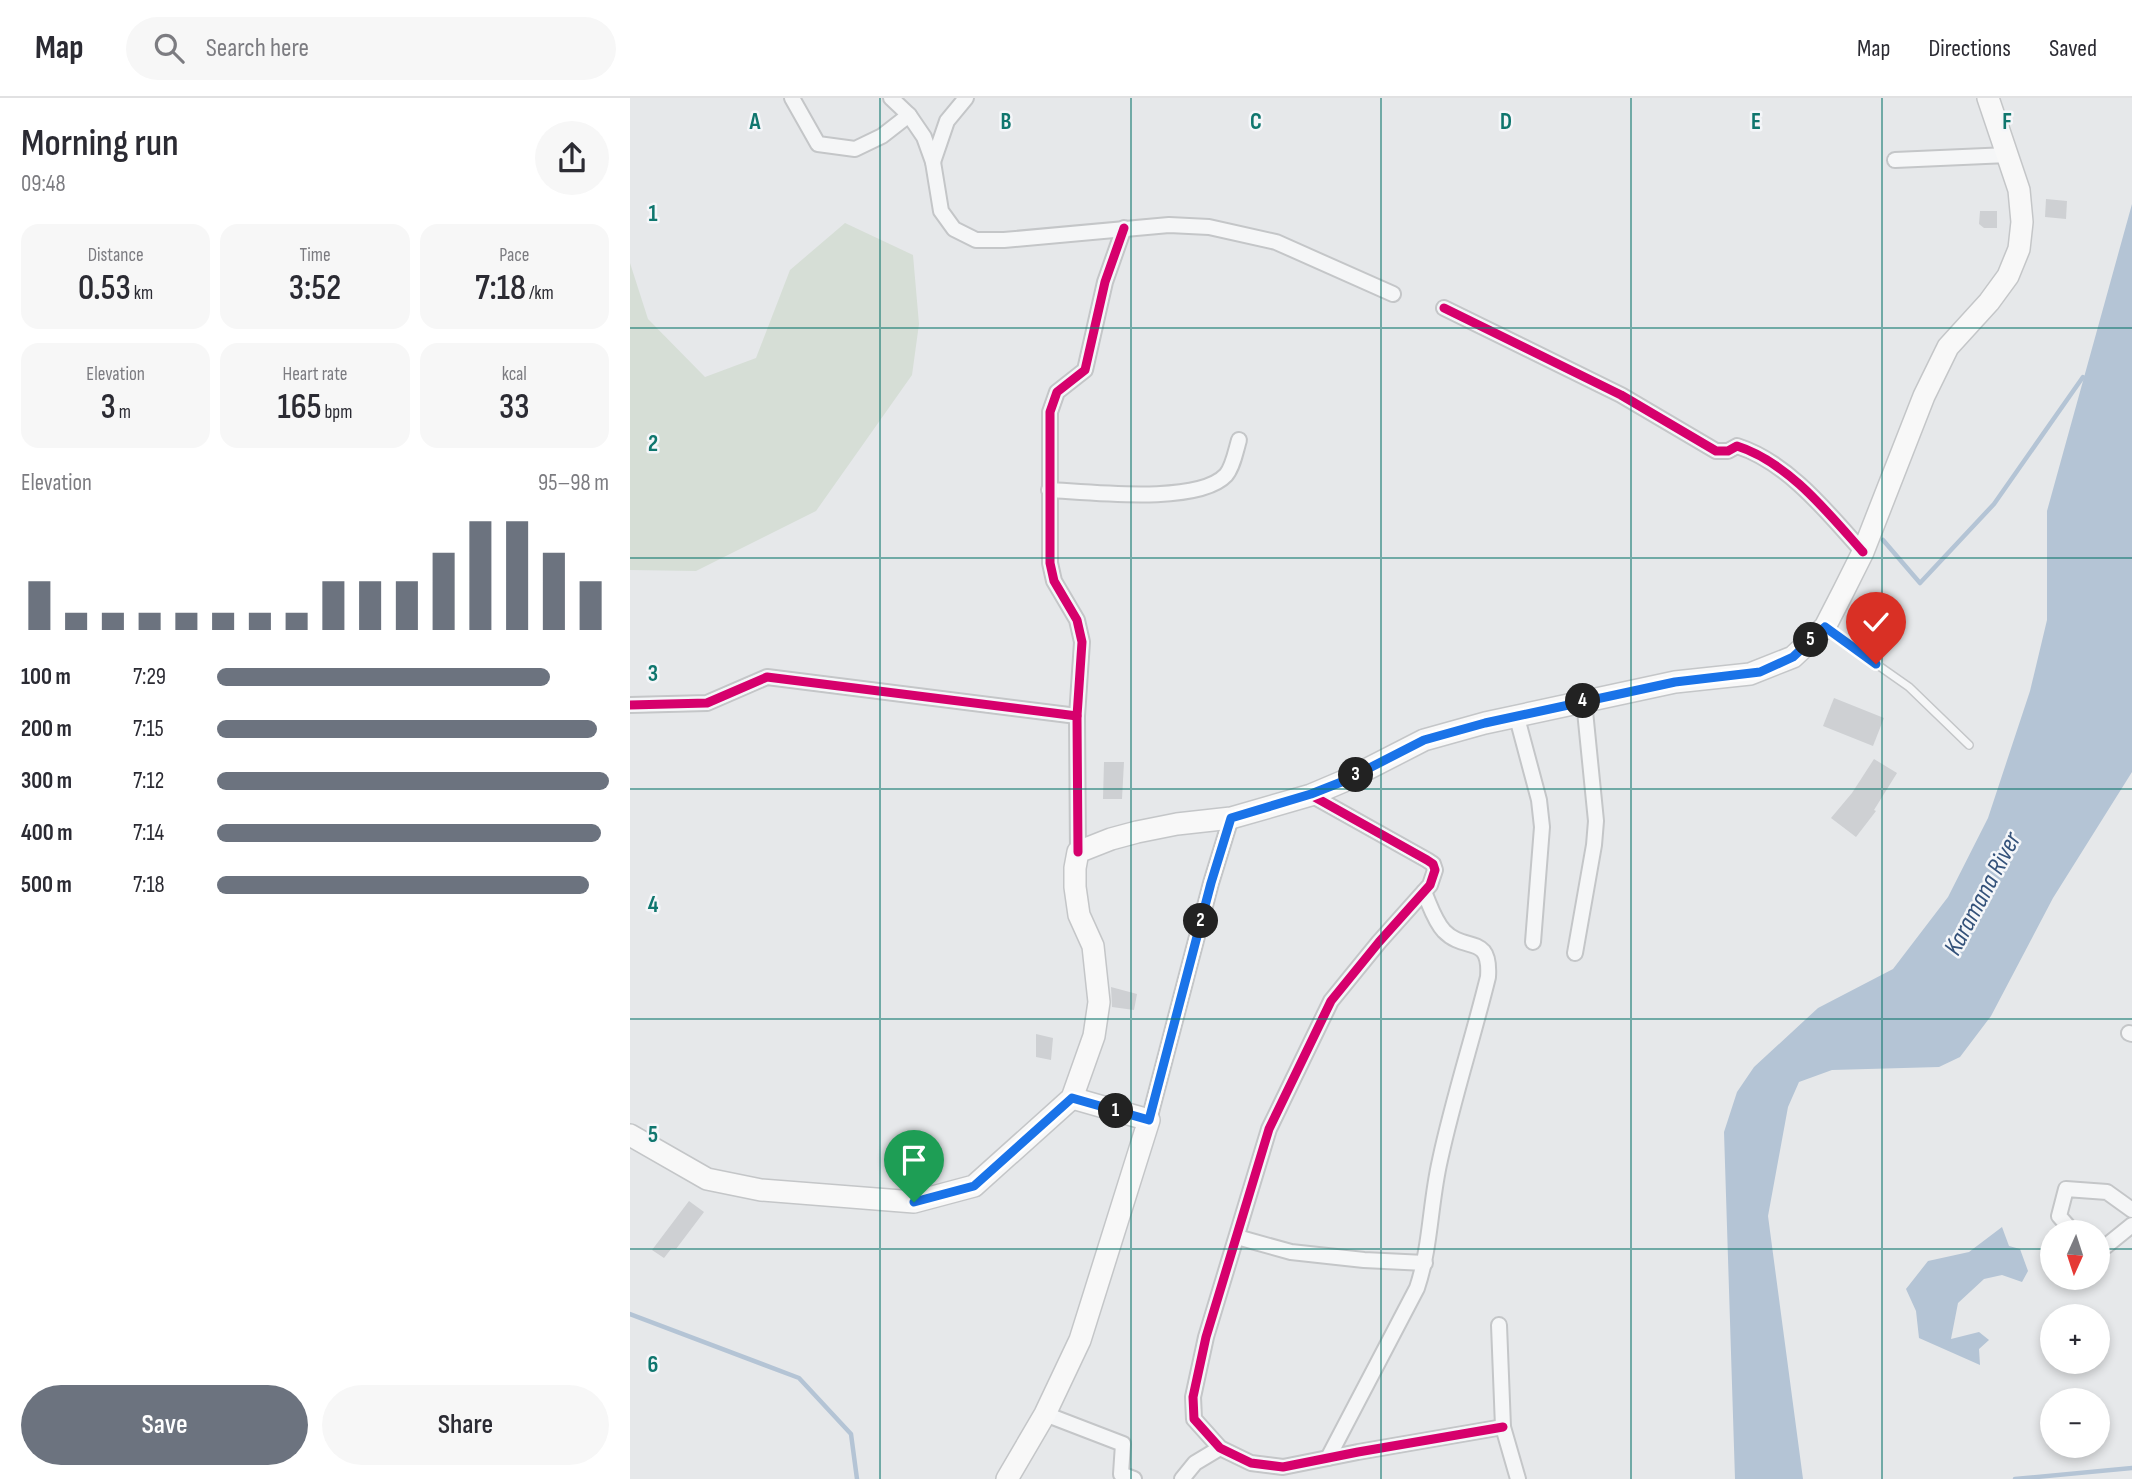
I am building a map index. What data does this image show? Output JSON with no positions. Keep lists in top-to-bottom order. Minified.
{"water":["Karamana River"],"north":"bottom","page":{"header":"Map","search":"Search here","nav":["Map","Directions","Saved"],"heading":["Morning run","09:48"],"stats":[["Distance","0.53 km"],["Time","3:52"],["Pace","7:18 /km"],["Elevation","3 m"],["Heart rate","165 bpm"],["kcal","33"]],"chart":["Elevation","95–98 m"],"pins":["5","4","3","2","1"],"list":[{"name":"100 m","note":"7:29"},{"name":"200 m","note":"7:15"},{"name":"300 m","note":"7:12"},{"name":"400 m","note":"7:14"},{"name":"500 m","note":"7:18"}],"map_buttons":["+","−"],"buttons":["Save","Share"]},"grid":{"columns":["A","B","C","D","E","F"],"rows":["1","2","3","4","5","6"]}}
